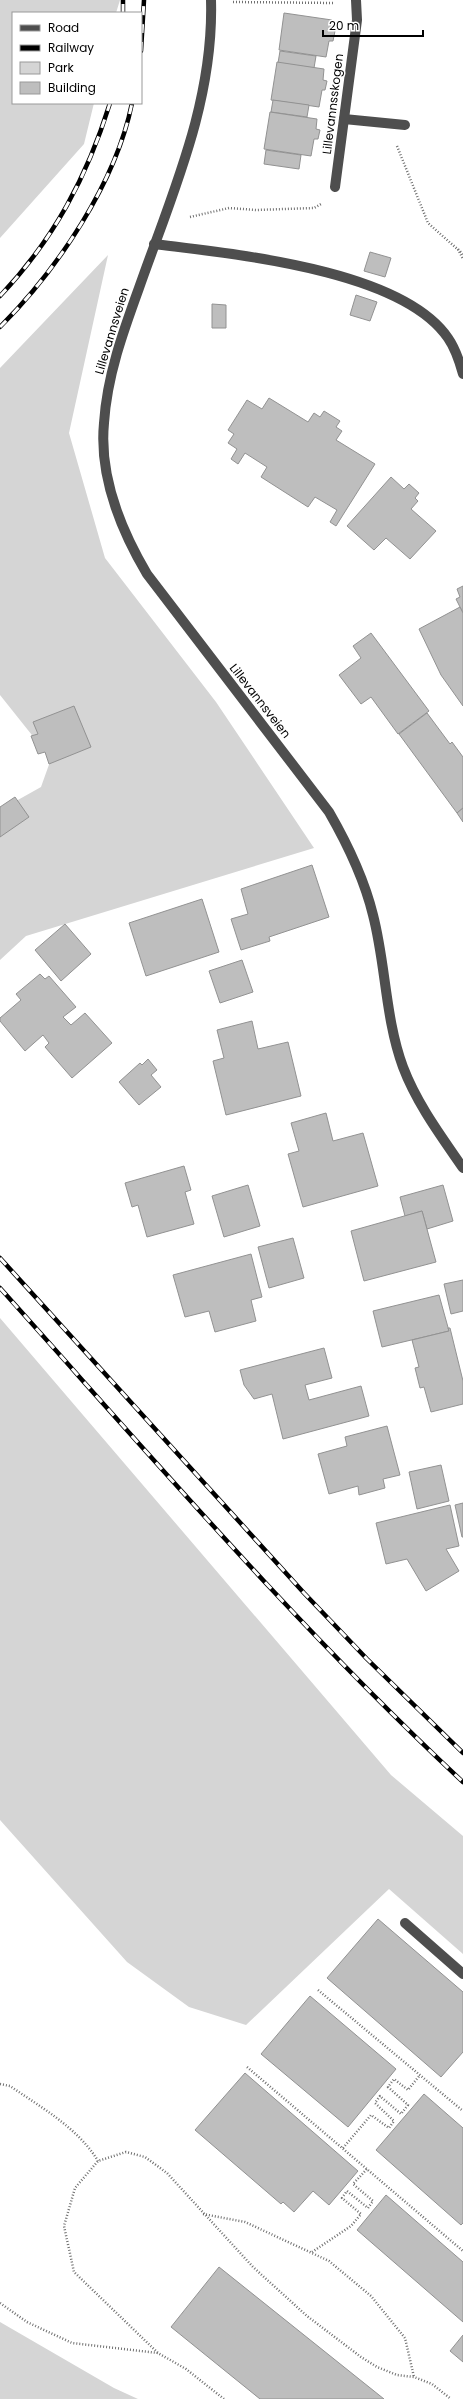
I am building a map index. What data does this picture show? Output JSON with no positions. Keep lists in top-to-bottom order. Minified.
{"streets":{"street":["Lillevannsskogen","Lillevannsveien"]},"legend":["Road","Railway","Park","Building"],"scale_bar":"20 m"}
